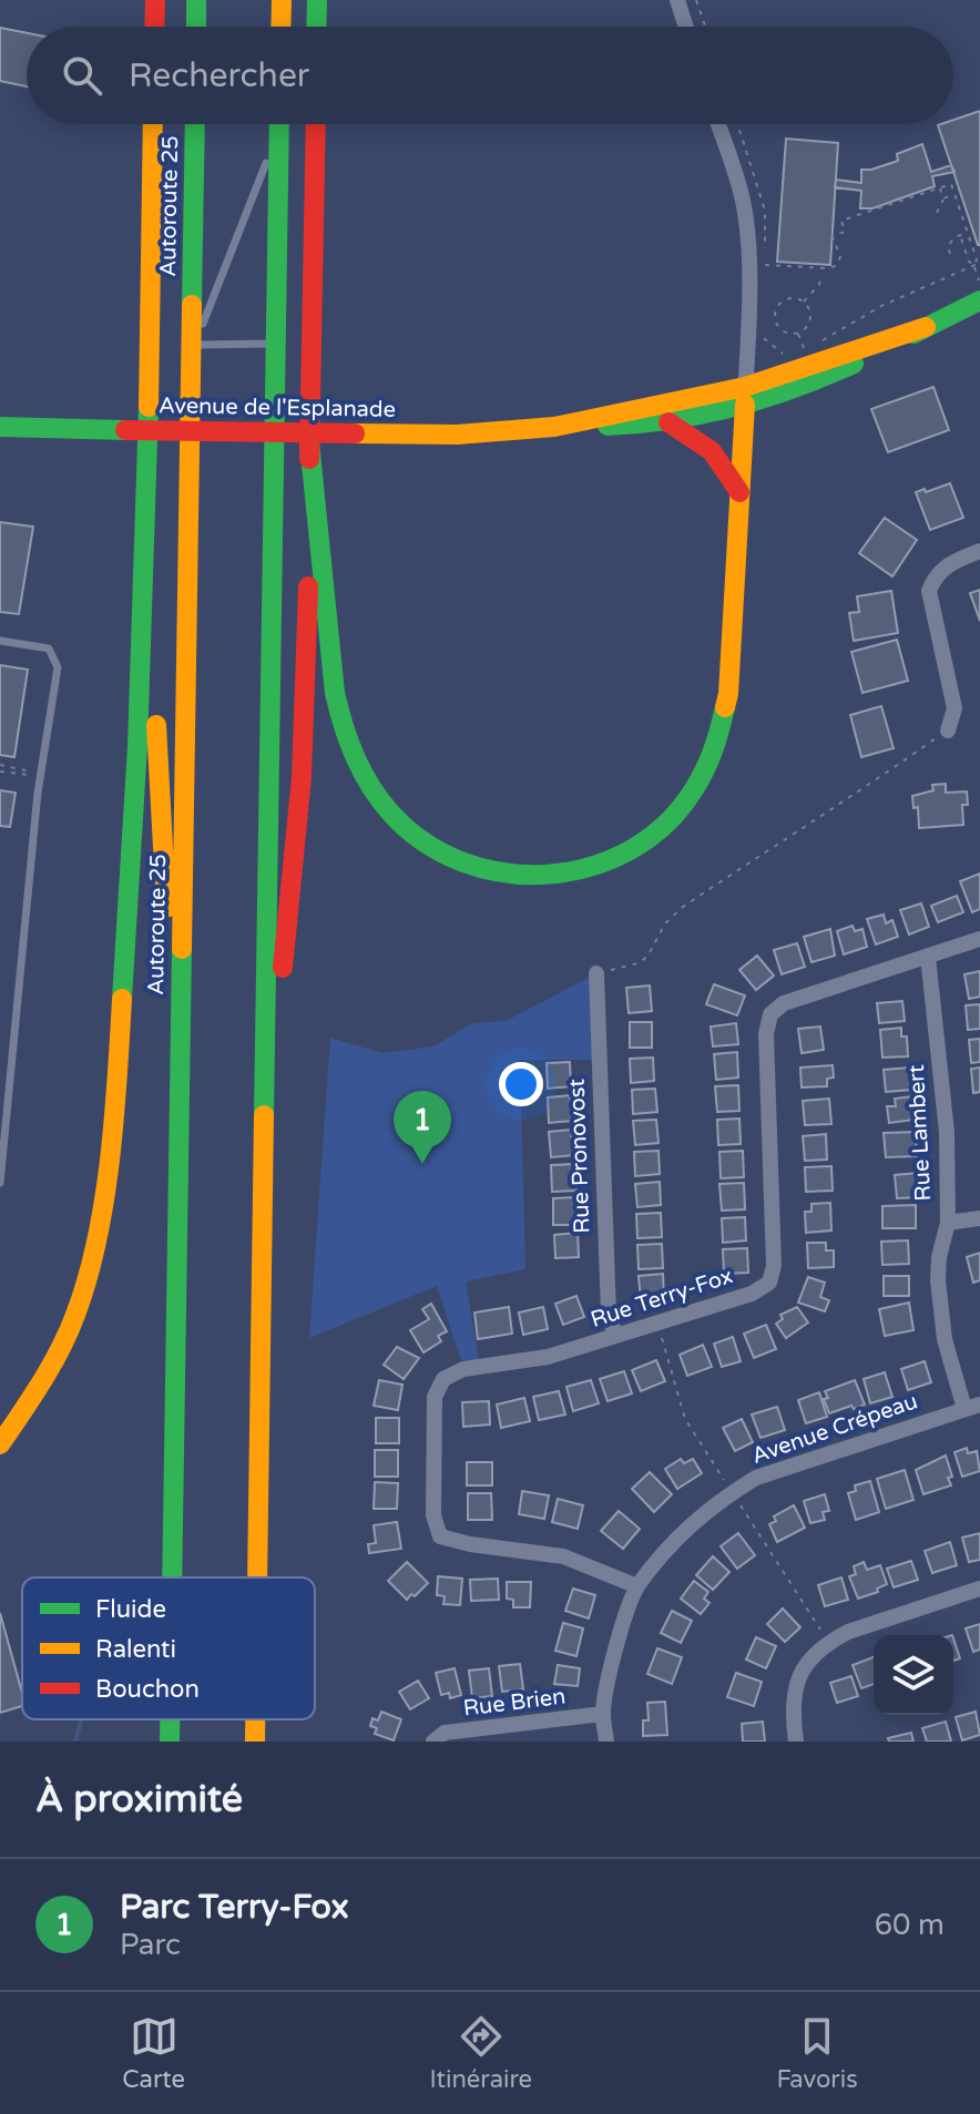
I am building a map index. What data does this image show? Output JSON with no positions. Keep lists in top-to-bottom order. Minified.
{"streets":{"main road":["Autoroute 25","Avenue de l'Esplanade"],"street":["Rue Lambert","Rue Pronovost","Rue Terry-Fox","Avenue Crépeau","Rue Brien"]},"crossings":[["Rue Lambert","Rue Terry-Fox"],["Rue Lambert","Avenue Crépeau"],["Rue Pronovost","Rue Terry-Fox"],["Rue Terry-Fox","Avenue Crépeau"],["Avenue Crépeau","Rue Brien"]],"legend":["Fluide","Ralenti","Bouchon"],"page":{"search":"Rechercher","pins":"1","heading":"À proximité","list":[{"mark":"1","name":"Parc Terry-Fox","note":"Parc","value":"60 m"}],"nav":["Carte","Itinéraire","Favoris"]}}
